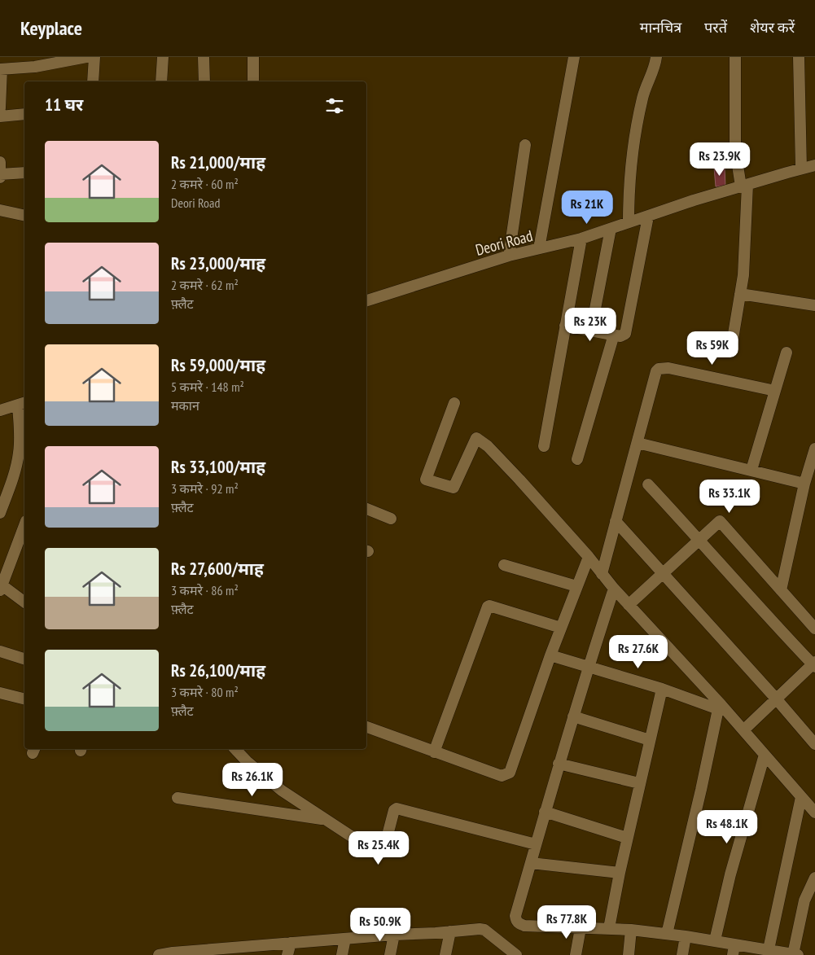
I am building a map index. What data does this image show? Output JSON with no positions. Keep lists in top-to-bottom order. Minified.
{"streets":{"street":["Deori Road"]},"page":{"header":"Keyplace","nav":["मानचित्र","परतें","शेयर करें"],"heading":"11 घर","list":[{"name":"Rs 21,000/माह","note":"2 कमरे · 60 m² · Deori Road"},{"name":"Rs 23,000/माह","note":"2 कमरे · 62 m² · फ़्लैट"},{"name":"Rs 59,000/माह","note":"5 कमरे · 148 m² · मकान"},{"name":"Rs 33,100/माह","note":"3 कमरे · 92 m² · फ़्लैट"},{"name":"Rs 27,600/माह","note":"3 कमरे · 86 m² · फ़्लैट"},{"name":"Rs 26,100/माह","note":"3 कमरे · 80 m² · फ़्लैट"}],"price":["Rs 23.9K","Rs 21K","Rs 23K","Rs 59K","Rs 33.1K","Rs 27.6K","Rs 26.1K","Rs 48.1K","Rs 25.4K","Rs 77.8K","Rs 50.9K"]}}
